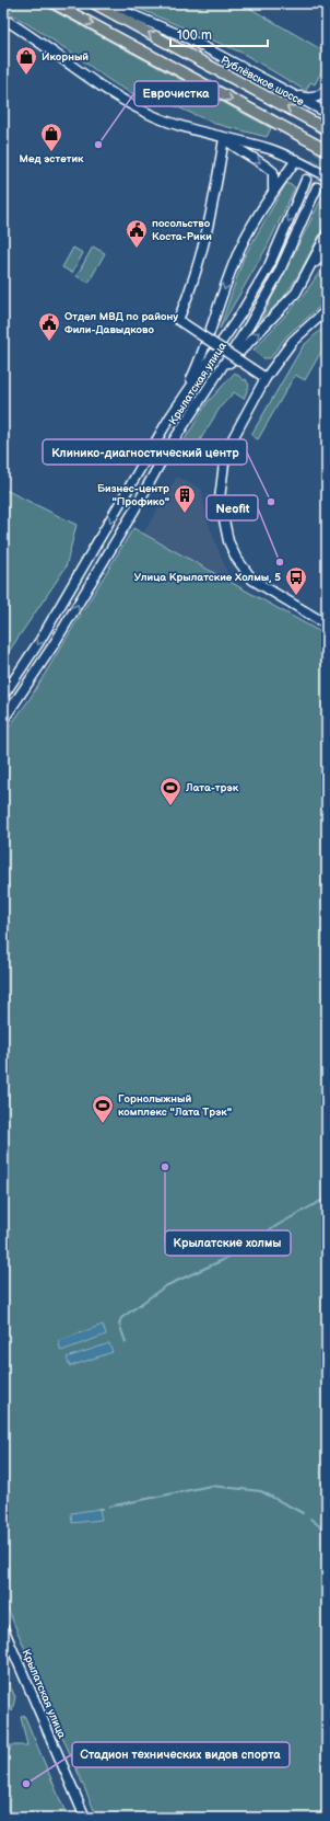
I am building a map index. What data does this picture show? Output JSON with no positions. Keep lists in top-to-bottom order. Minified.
{"streets":{"main road":["Рублёвское шоссе","Крылатская улица"]},"places":{"shop":["Икорный","Мед эстетик"],"other":["Еврочистка","Клинико-диагностический центр","Neofit","Крылатские холмы","Стадион технических видов спорта"],"public building":["посольство Коста-Рики","Отдел МВД по району Фили-Давыдково"],"building":["Бизнес-центр \"Профико\""],"bus stop":["Улица Крылатские Холмы, 5"],"sports":["Лата-трэк","Горнолыжный комплекс \"Лата Трэк\""]},"scale_bar":"100 m"}
